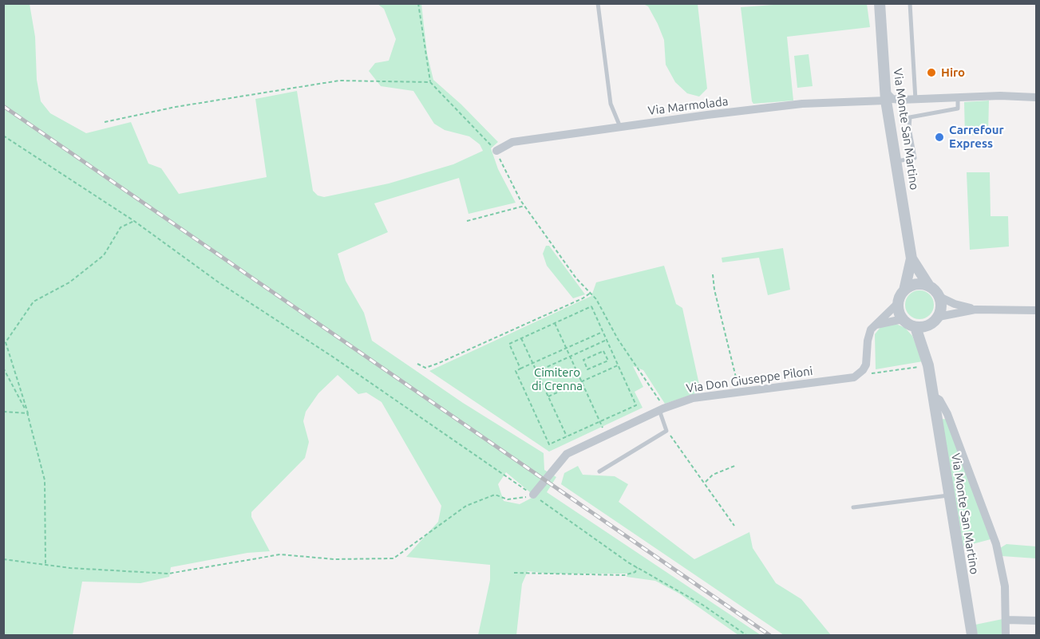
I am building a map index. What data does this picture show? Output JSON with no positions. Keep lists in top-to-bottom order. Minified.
{"streets":{"street":["Via Marmolada","Via Monte San Martino","Via Don Giuseppe Piloni"]},"crossings":[["Via Marmolada","Via Monte San Martino"]],"parks":["Cimitero di Crenna"],"places":["Hiro","Carrefour Express"]}
